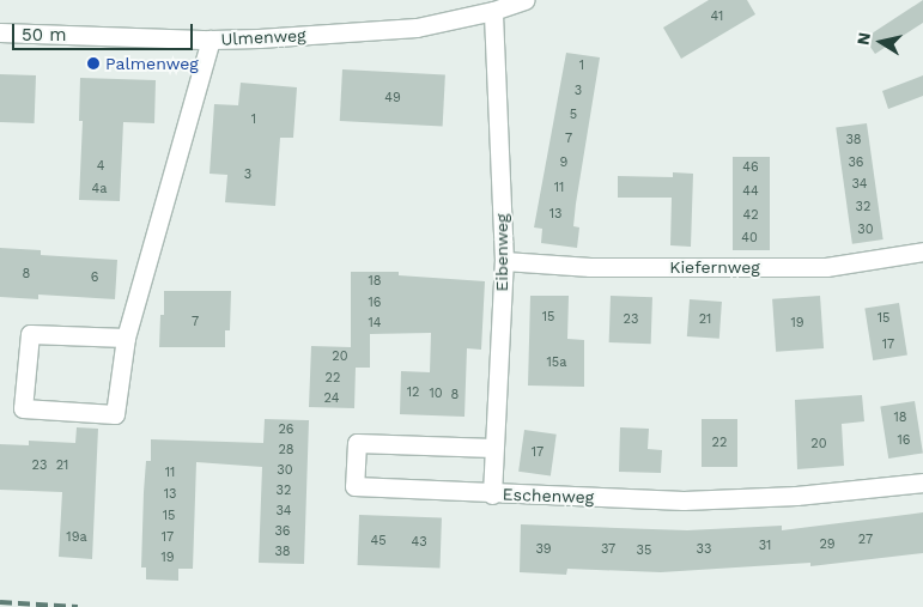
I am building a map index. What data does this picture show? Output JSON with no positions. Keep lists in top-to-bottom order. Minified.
{"streets":{"street":["Ulmenweg","Eibenweg","Kiefernweg","Eschenweg"]},"crossings":[["Ulmenweg","Eibenweg"],["Eibenweg","Kiefernweg"],["Eibenweg","Eschenweg"]],"places":["Palmenweg"],"house_numbers":["41","1","3","49","5","1","7","38","9","36","4","46","3","34","11","4a","44","32","13","42","30","40","8","6","18","16","15","15","23","21","7","14","19","17","20","15a","22","12","10","8","24","18","26","16","22","20","28","17","23","21","30","11","32","13","34","15","36","19a","17","27","45","43","29","31","39","37","33","35","38","19"],"scale_bar":"50 m","north":"left"}
